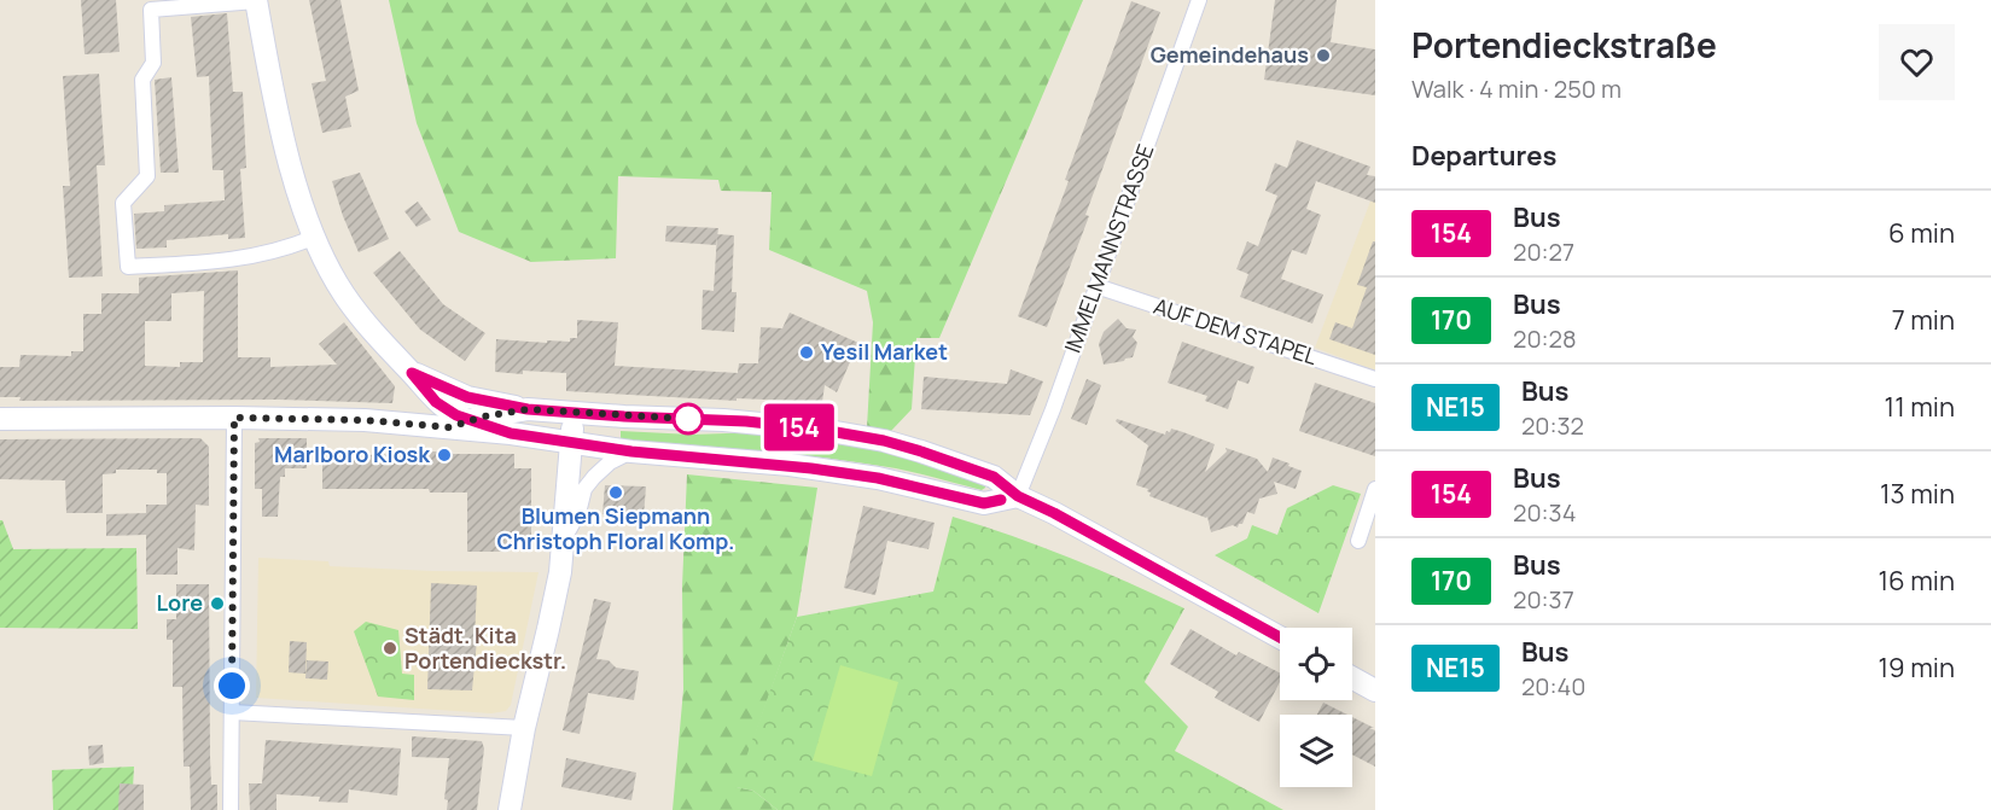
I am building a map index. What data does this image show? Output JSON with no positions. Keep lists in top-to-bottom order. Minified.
{"streets":{"street":["IMMELMANNSTRASSE","AUF DEM STAPEL"]},"crossings":[["IMMELMANNSTRASSE","AUF DEM STAPEL"]],"places":["Gemeindehaus","Yesil Market","Marlboro Kiosk","Blumen Siepmann Christoph Floral Komp.","Lore","Städt. Kita Portendieckstr."],"lines":["bus line 154"],"page":{"on_map":"154","heading":[["Portendieckstraße","Walk · 4 min · 250 m"],"Departures"],"list":[{"mark":"154","name":"Bus","note":"20:27","value":"6 min"},{"mark":"170","name":"Bus","note":"20:28","value":"7 min"},{"mark":"NE15","name":"Bus","note":"20:32","value":"11 min"},{"mark":"154","name":"Bus","note":"20:34","value":"13 min"},{"mark":"170","name":"Bus","note":"20:37","value":"16 min"},{"mark":"NE15","name":"Bus","note":"20:40","value":"19 min"}]}}
